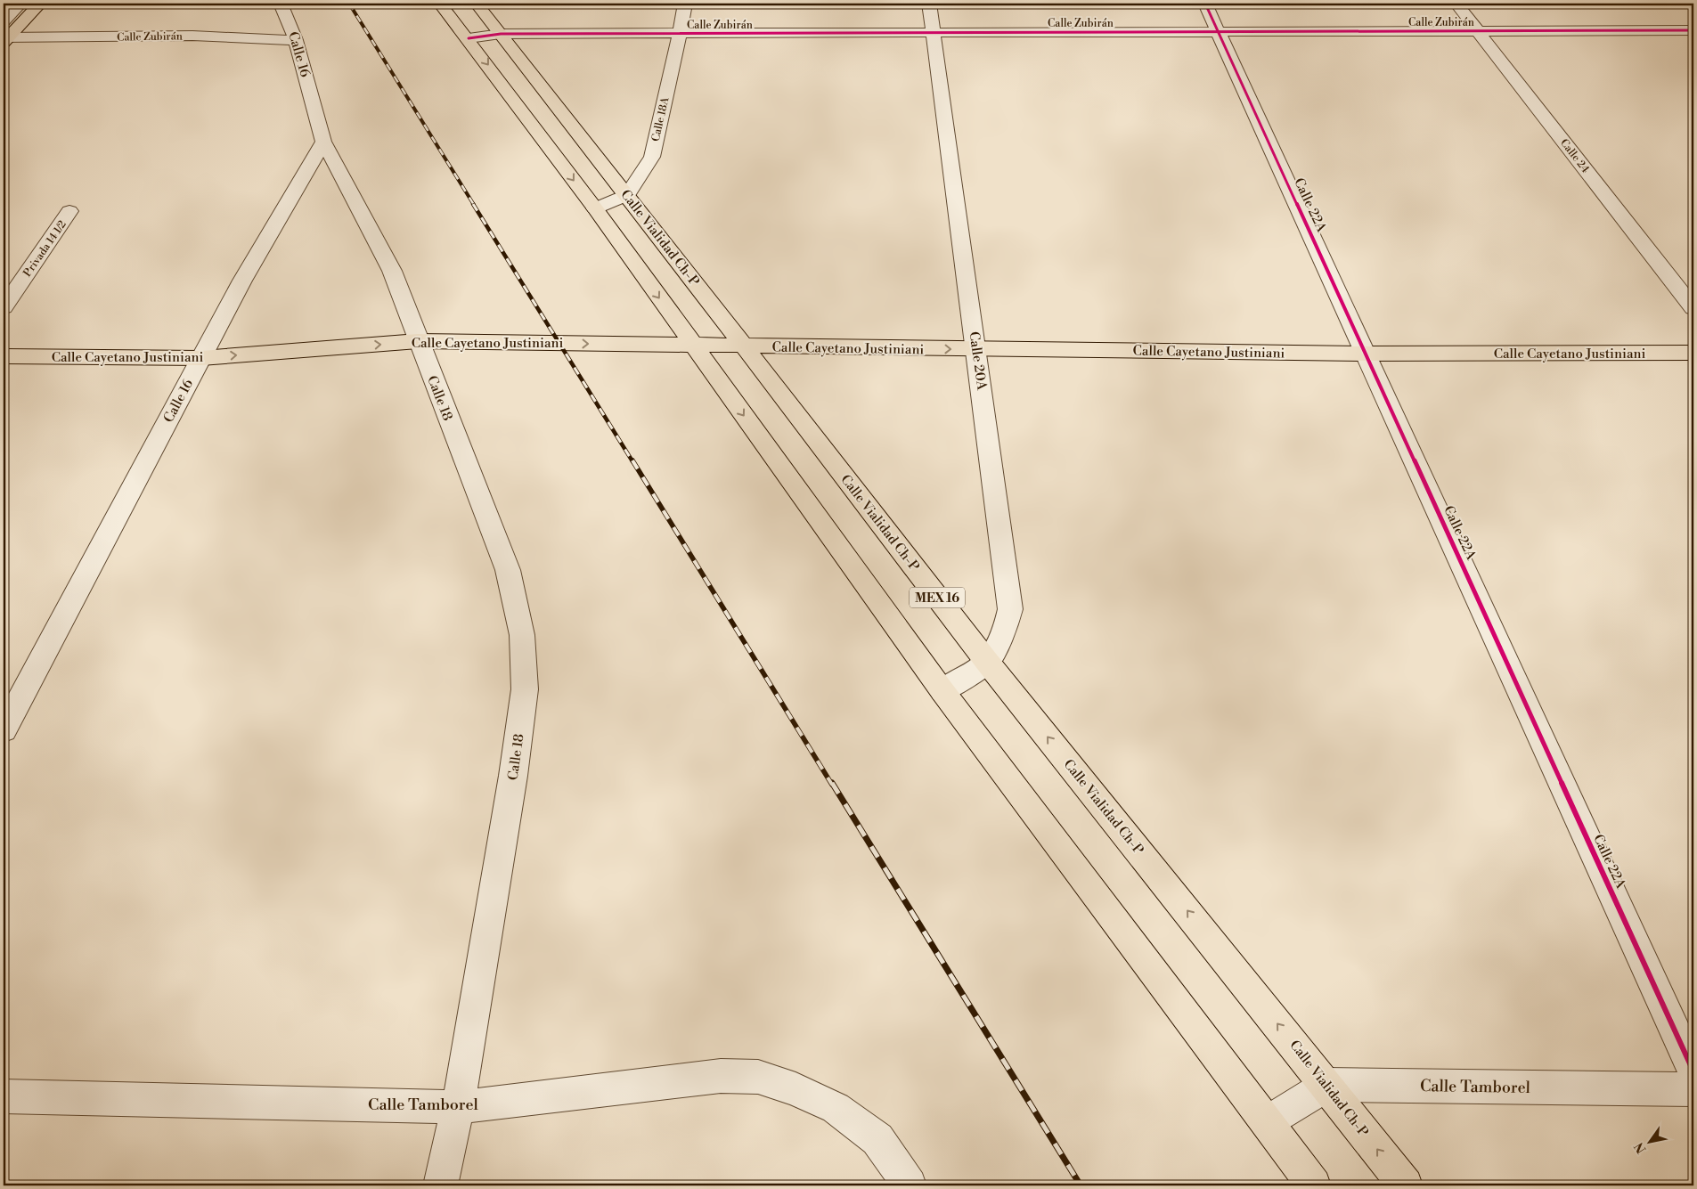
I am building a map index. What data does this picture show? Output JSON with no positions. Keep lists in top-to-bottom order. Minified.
{"streets":{"main road":["Calle Vialidad Ch-P","Calle Cayetano Justiniani","MEX 16"],"street":["Calle Zubirán","Calle 16","Calle 18A","Calle 24","Calle 22A","Privada 14 1/2","Calle 20A","Calle 18","Calle Tamborel"]},"crossings":[["Calle Zubirán","Calle 16"],["Calle Zubirán","Calle 18A"],["Calle Zubirán","Calle 24"],["Calle Zubirán","Calle 22A"],["Calle Zubirán","Calle Vialidad Ch-P"],["Calle Zubirán","Calle 20A"],["Calle 16","Calle Cayetano Justiniani"],["Calle 16","Calle 18"],["Calle 18A","Calle Vialidad Ch-P"],["Calle 22A","Calle Cayetano Justiniani"],["Calle Vialidad Ch-P","Calle Cayetano Justiniani"],["Calle Vialidad Ch-P","Calle 20A"],["Calle Vialidad Ch-P","Calle Tamborel"],["Calle Cayetano Justiniani","Calle 20A"],["Calle Cayetano Justiniani","Calle 18"],["Calle 18","Calle Tamborel"]],"one_way":["Calle Cayetano Justiniani"],"north":"bottom left"}
